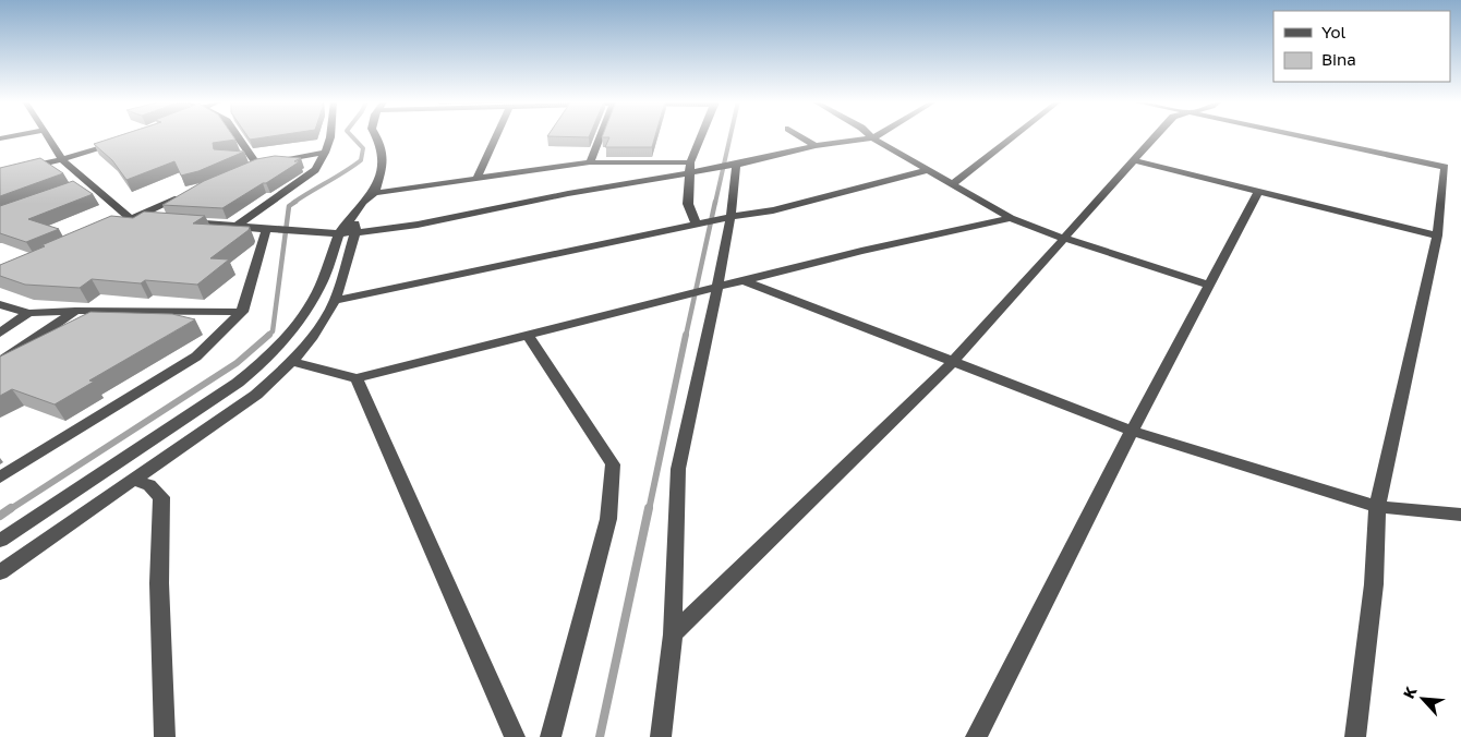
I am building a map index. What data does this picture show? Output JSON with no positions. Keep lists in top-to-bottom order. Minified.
{"legend":["Yol","Bina"],"north":"top left"}
